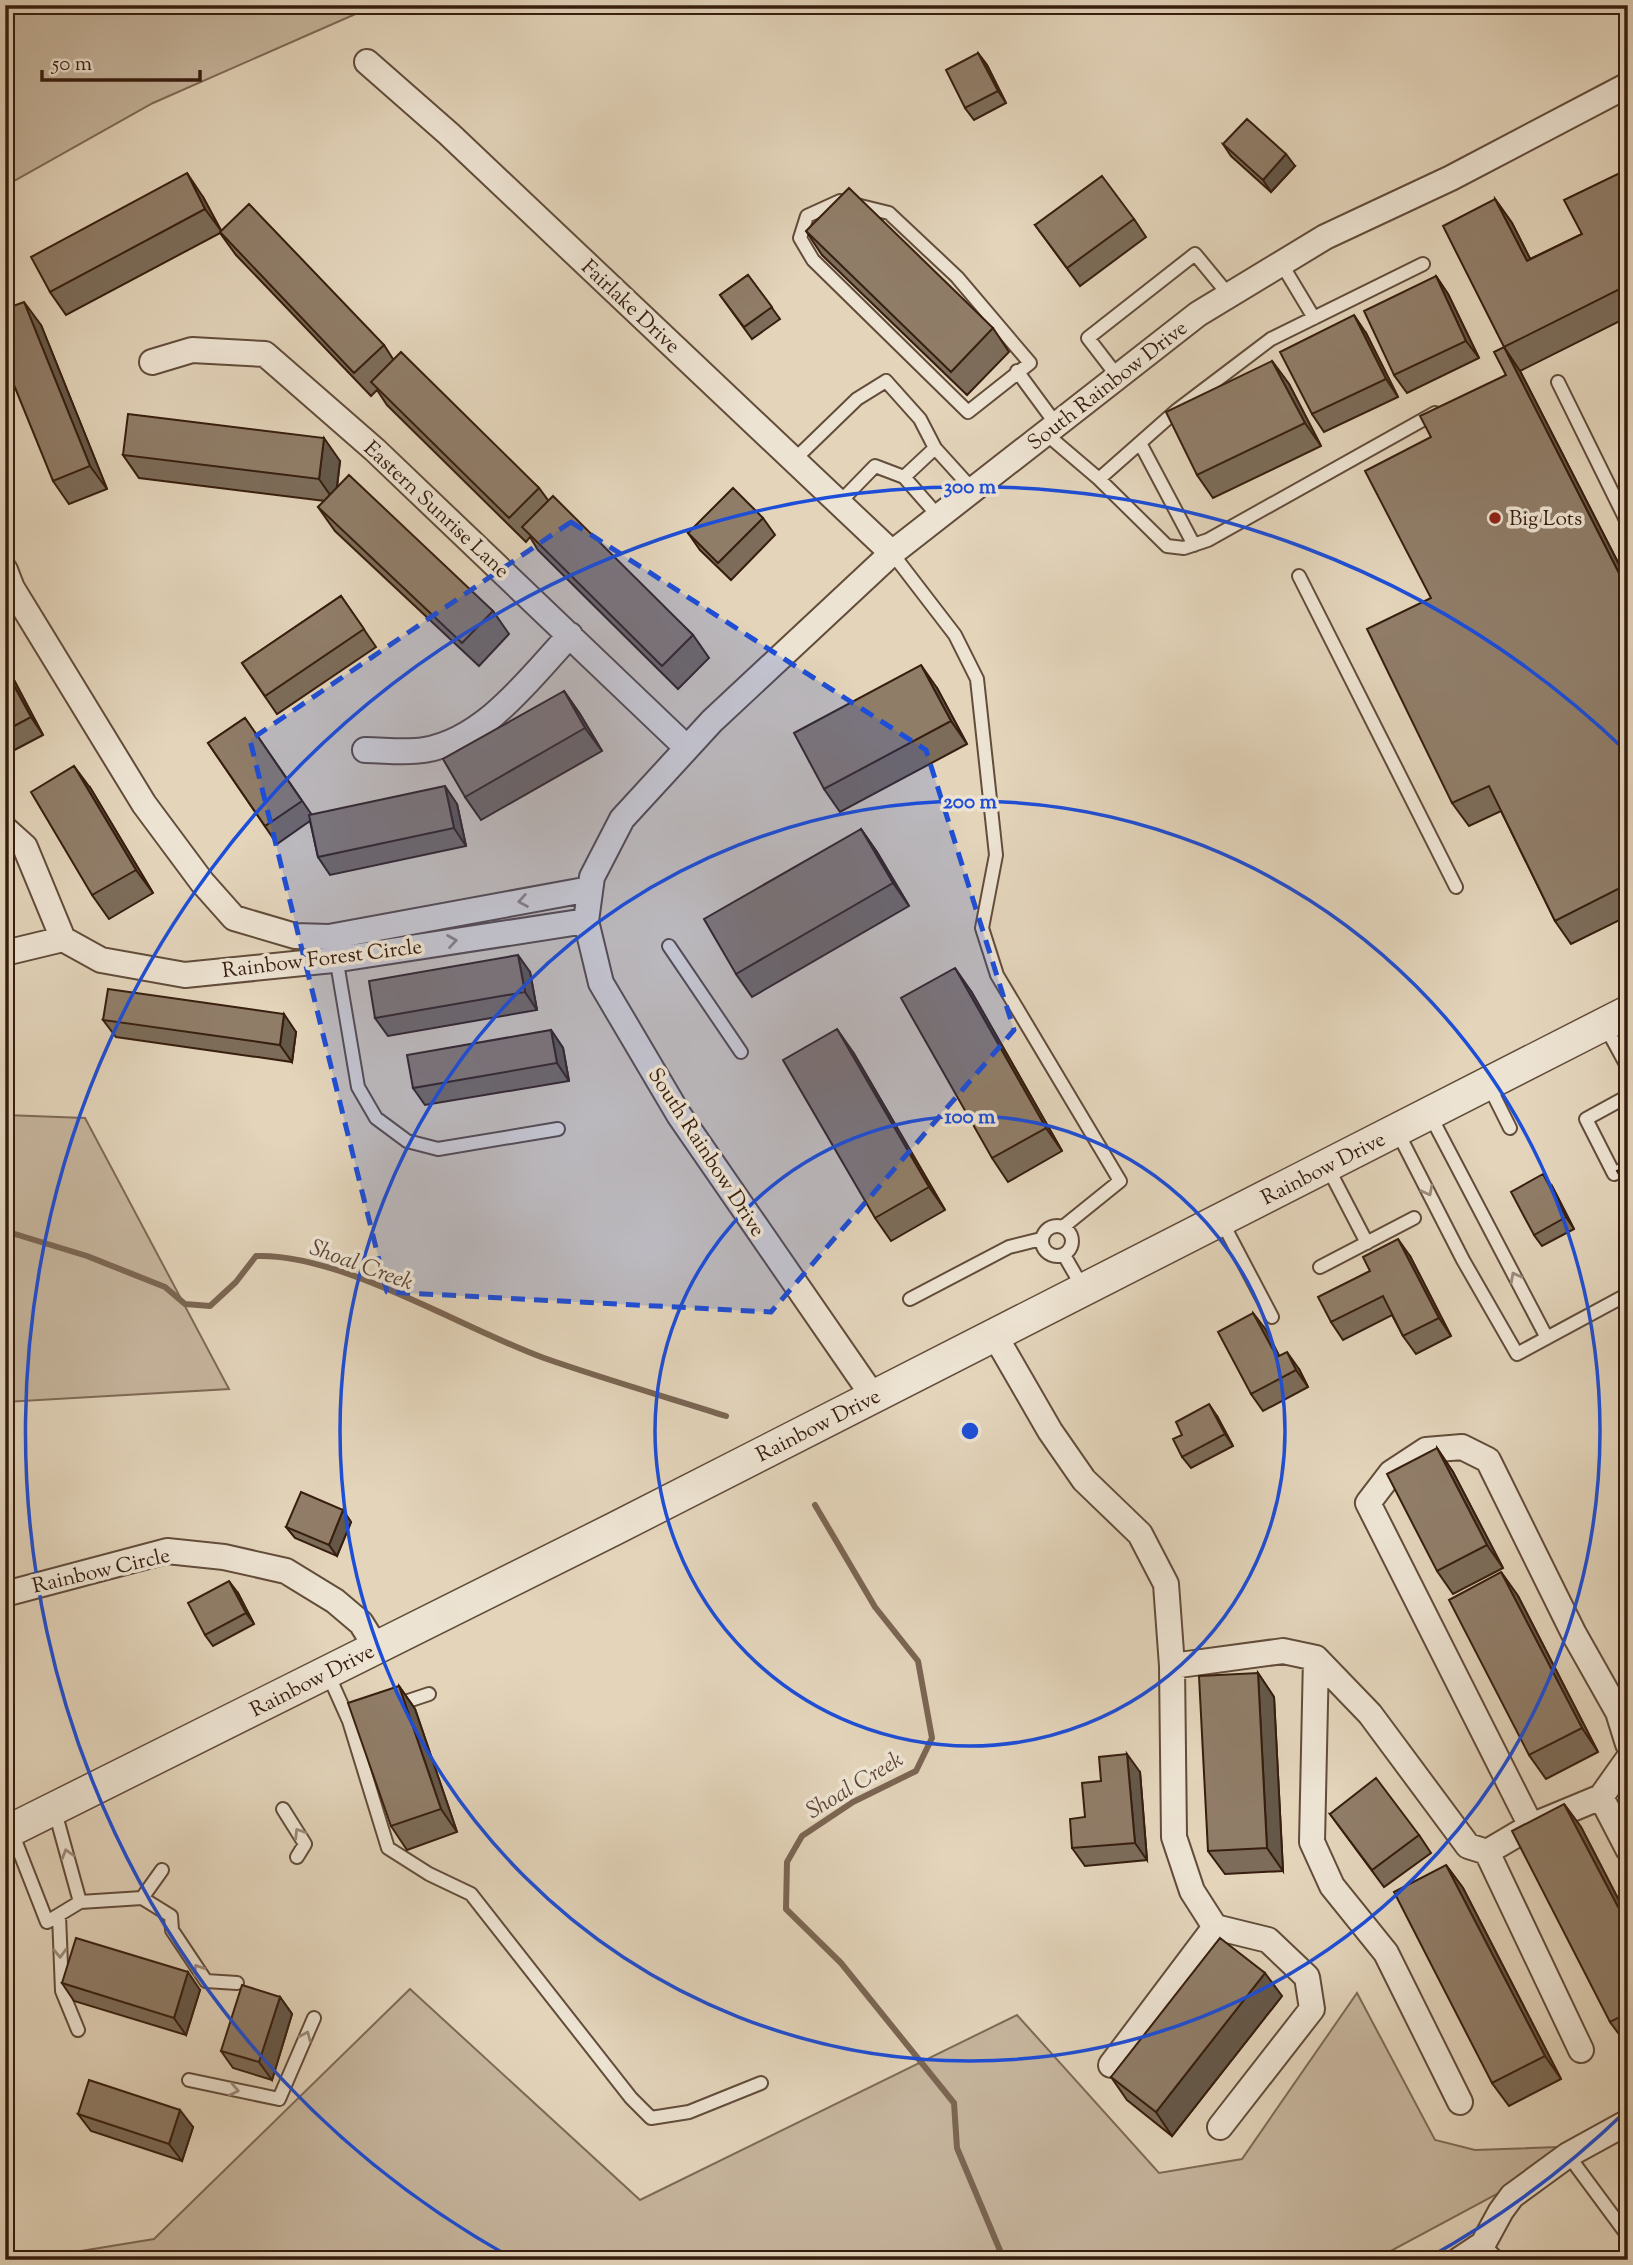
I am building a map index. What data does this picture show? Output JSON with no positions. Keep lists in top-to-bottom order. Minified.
{"streets":{"street":["Fairlake Drive","South Rainbow Drive","Eastern Sunrise Lane","Rainbow Forest Circle","Rainbow Drive","Rainbow Circle"]},"crossings":[["Fairlake Drive","South Rainbow Drive"],["South Rainbow Drive","Eastern Sunrise Lane"],["South Rainbow Drive","Rainbow Forest Circle"],["South Rainbow Drive","Rainbow Drive"],["Rainbow Drive","Rainbow Circle"]],"water":["Shoal Creek"],"places":["Big Lots"],"scale_bar":"50 m","rings":["300 m","200 m","100 m"]}
